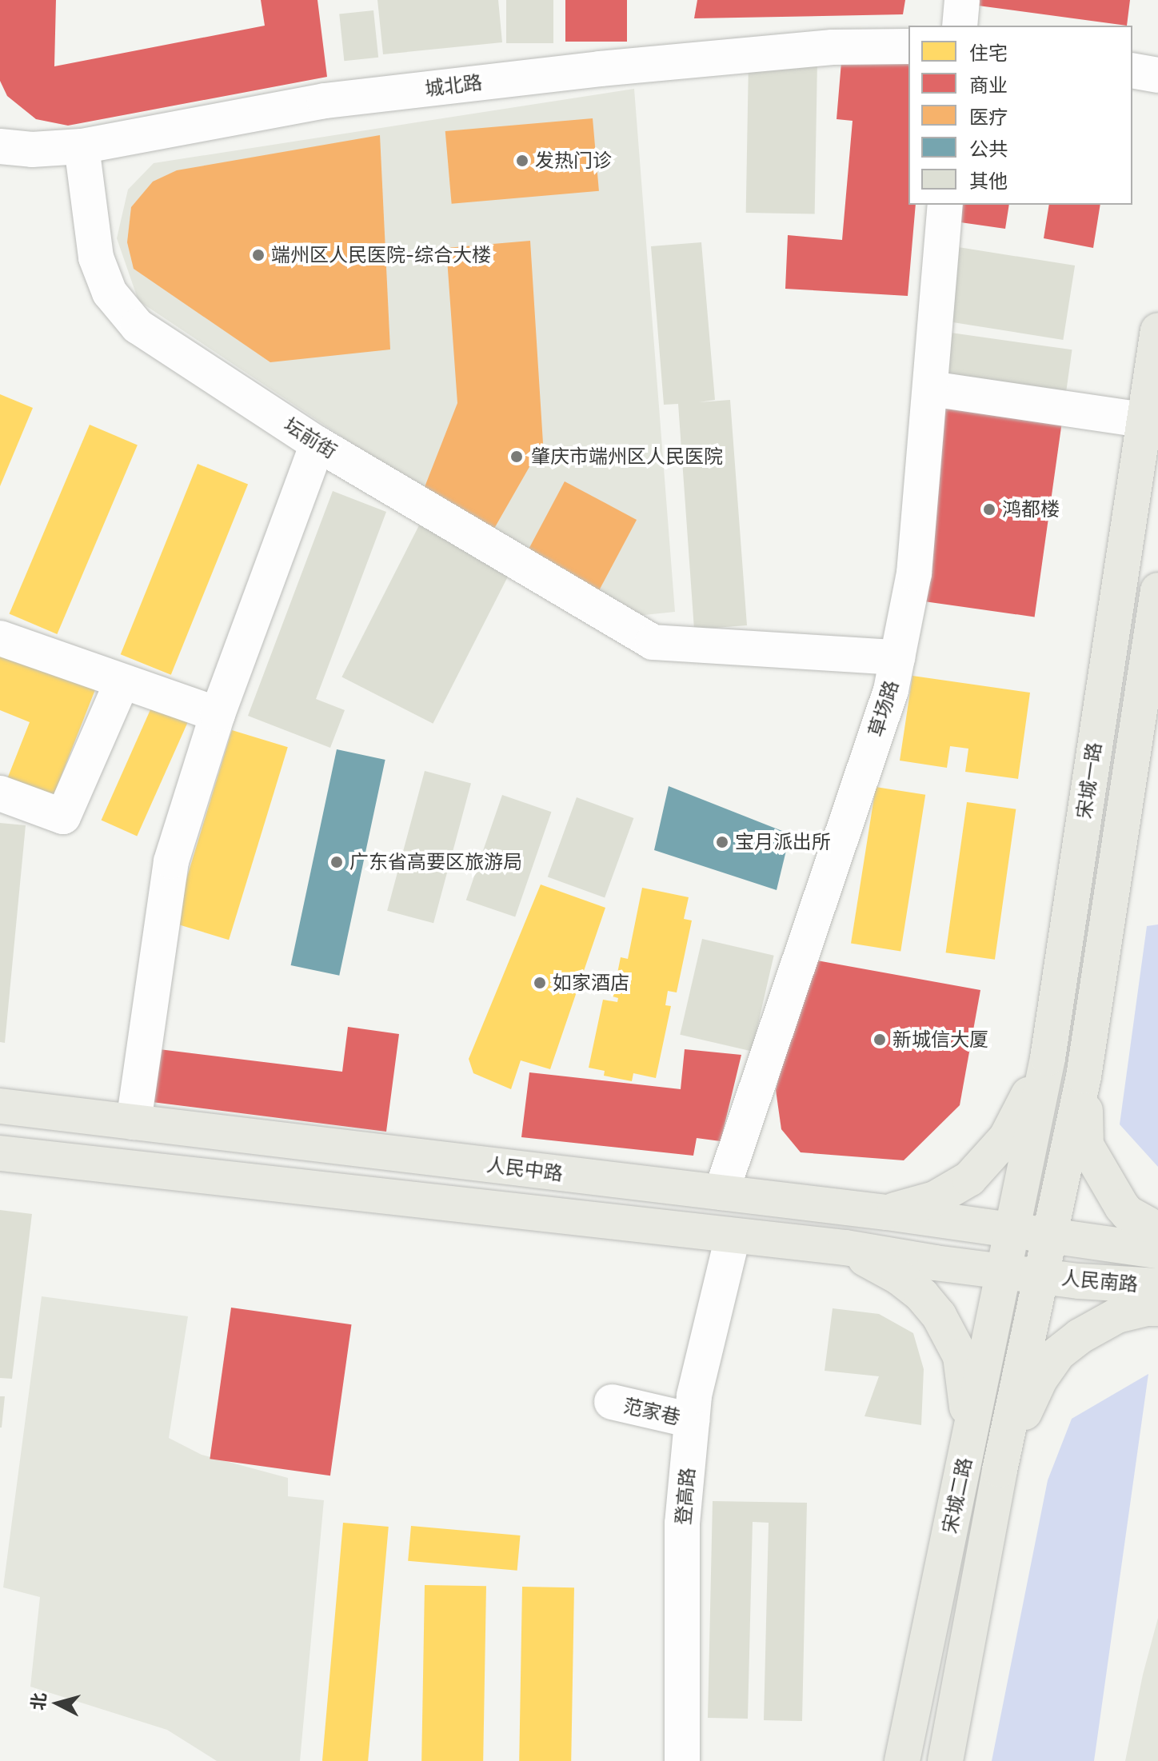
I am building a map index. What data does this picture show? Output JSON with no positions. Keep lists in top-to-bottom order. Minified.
{"streets":{"main road":["宋城一路","人民中路","人民南路","宋城二路"],"street":["城北路","坛前街","草场路","范家巷","登高路"]},"crossings":[["城北路","坛前街"],["坛前街","草场路"],["草场路","人民中路"],["宋城一路","人民中路"],["宋城一路","人民南路"],["宋城一路","宋城二路"],["人民中路","人民南路"],["人民中路","宋城二路"],["人民南路","宋城二路"],["范家巷","登高路"]],"places":["发热门诊","端州区人民医院-综合大楼","肇庆市端州区人民医院","鸿都楼","宝月派出所","广东省高要区旅游局","如家酒店","新城信大厦"],"legend":["住宅","商业","医疗","公共","其他"],"north":"left"}
